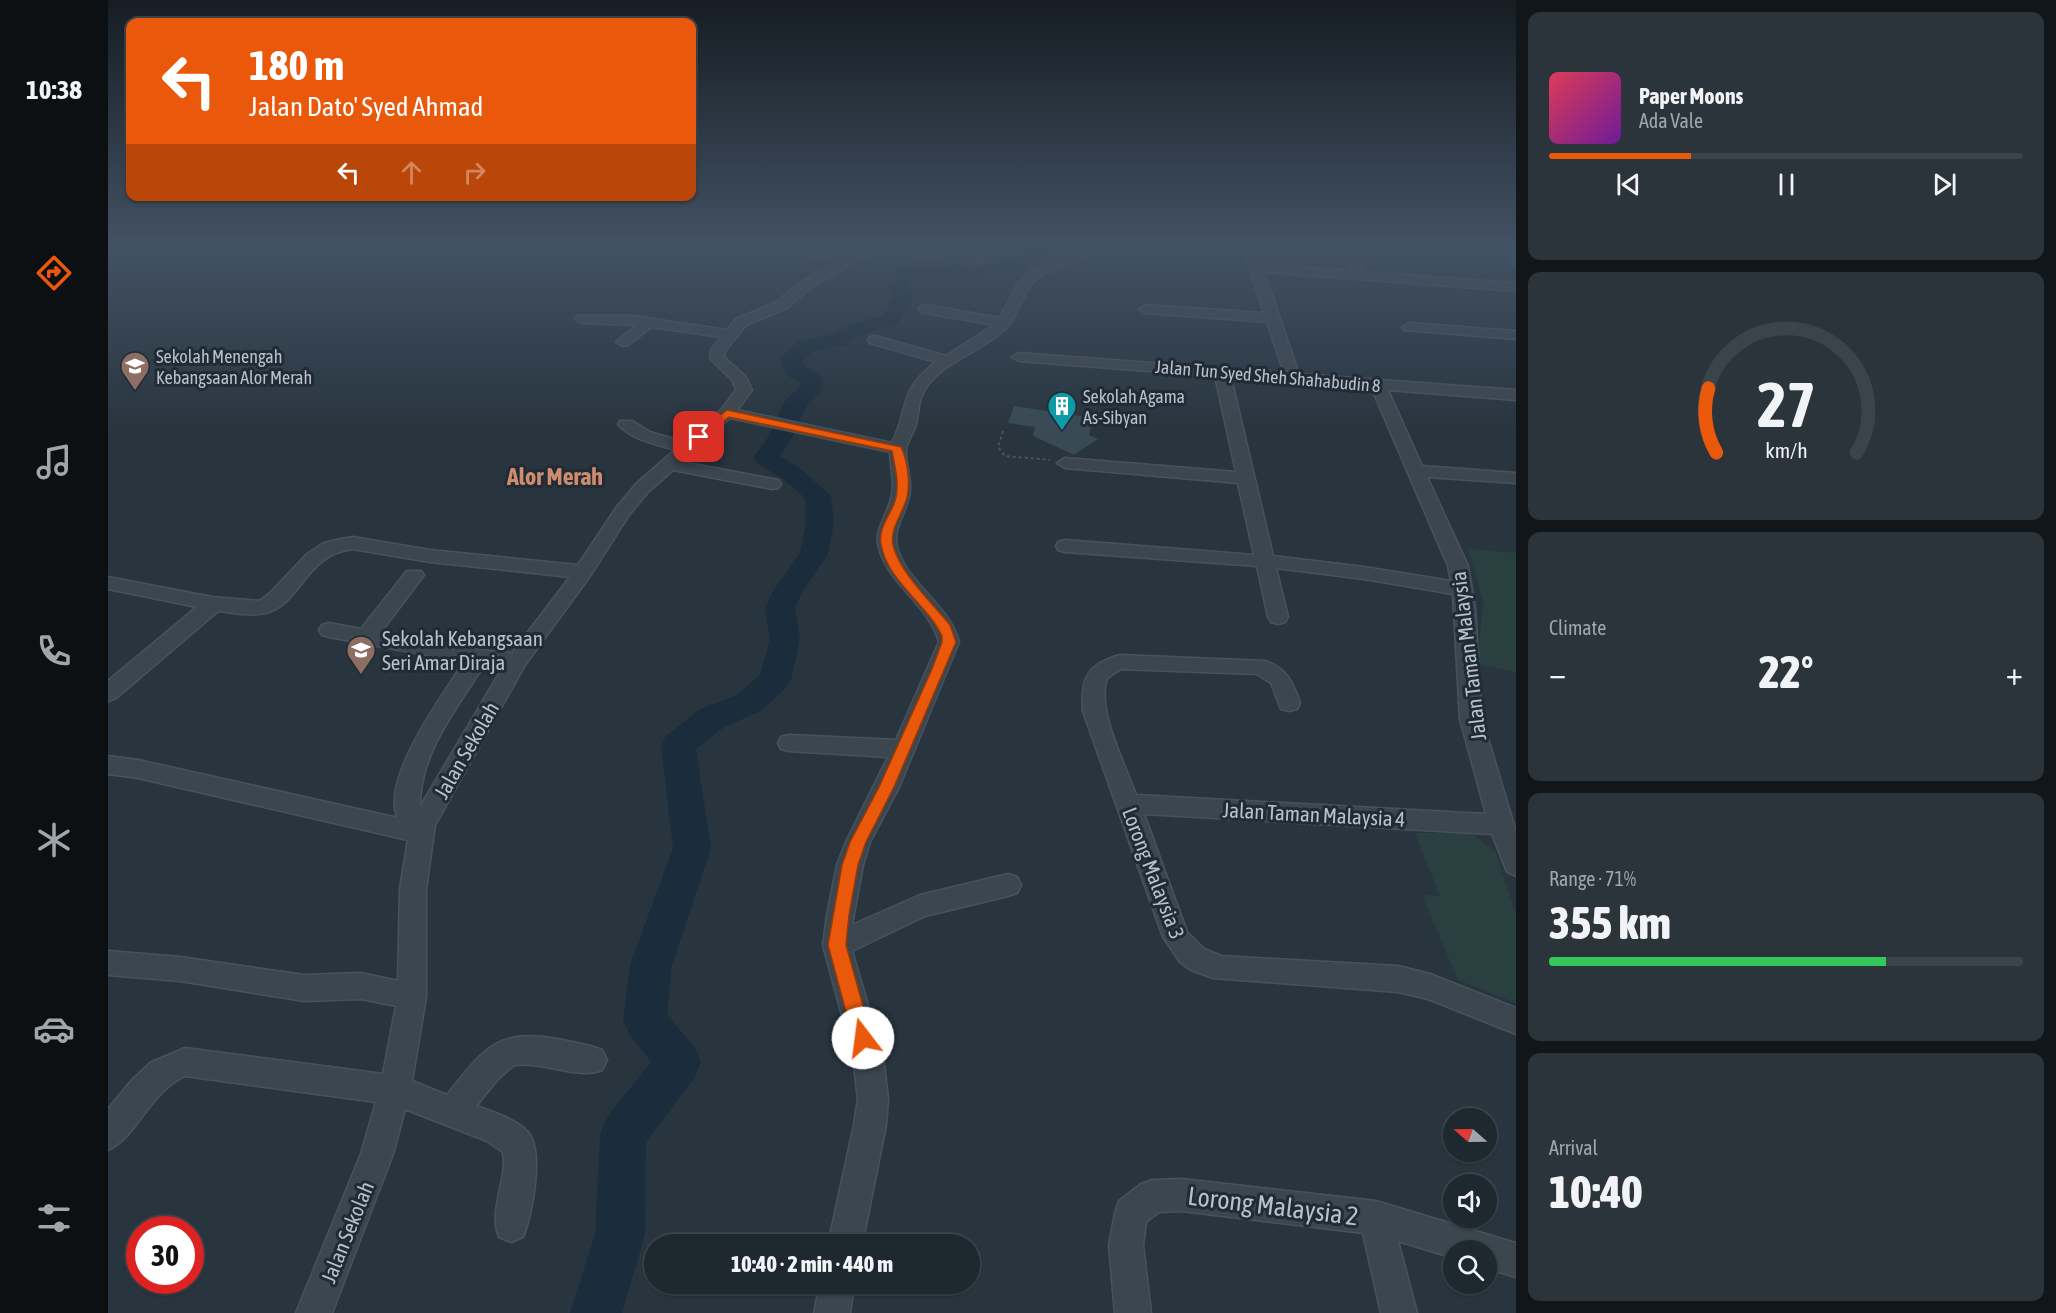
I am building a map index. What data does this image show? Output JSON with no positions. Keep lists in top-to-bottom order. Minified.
{"streets":{"street":["Jalan Tun Syed Sheh Shahabudin 8","Jalan Taman Malaysia","Jalan Sekolah","Jalan Taman Malaysia 4","Lorong Malaysia 3","Lorong Malaysia 2"]},"crossings":[["Jalan Tun Syed Sheh Shahabudin 8","Jalan Taman Malaysia"],["Jalan Taman Malaysia","Jalan Taman Malaysia 4"],["Jalan Taman Malaysia 4","Lorong Malaysia 3"]],"districts":["Alor Merah"],"places":{"school or university":["Sekolah Menengah Kebangsaan Alor Merah","Sekolah Kebangsaan Seri Amar Diraja"],"building":["Sekolah Agama As-Sibyan"]},"north":"left","page":{"tabs":"10:38","turn":["180 m","Jalan Dato' Syed Ahmad"],"song":["Paper Moons","Ada Vale"],"tile":["Climate",["Range · 71%","355 km"],["Arrival","10:40"]],"heat":["−","22°","+"],"limit":"30","trip":"10:40 · 2 min · 440 m","gauge":["27","km/h"]}}
